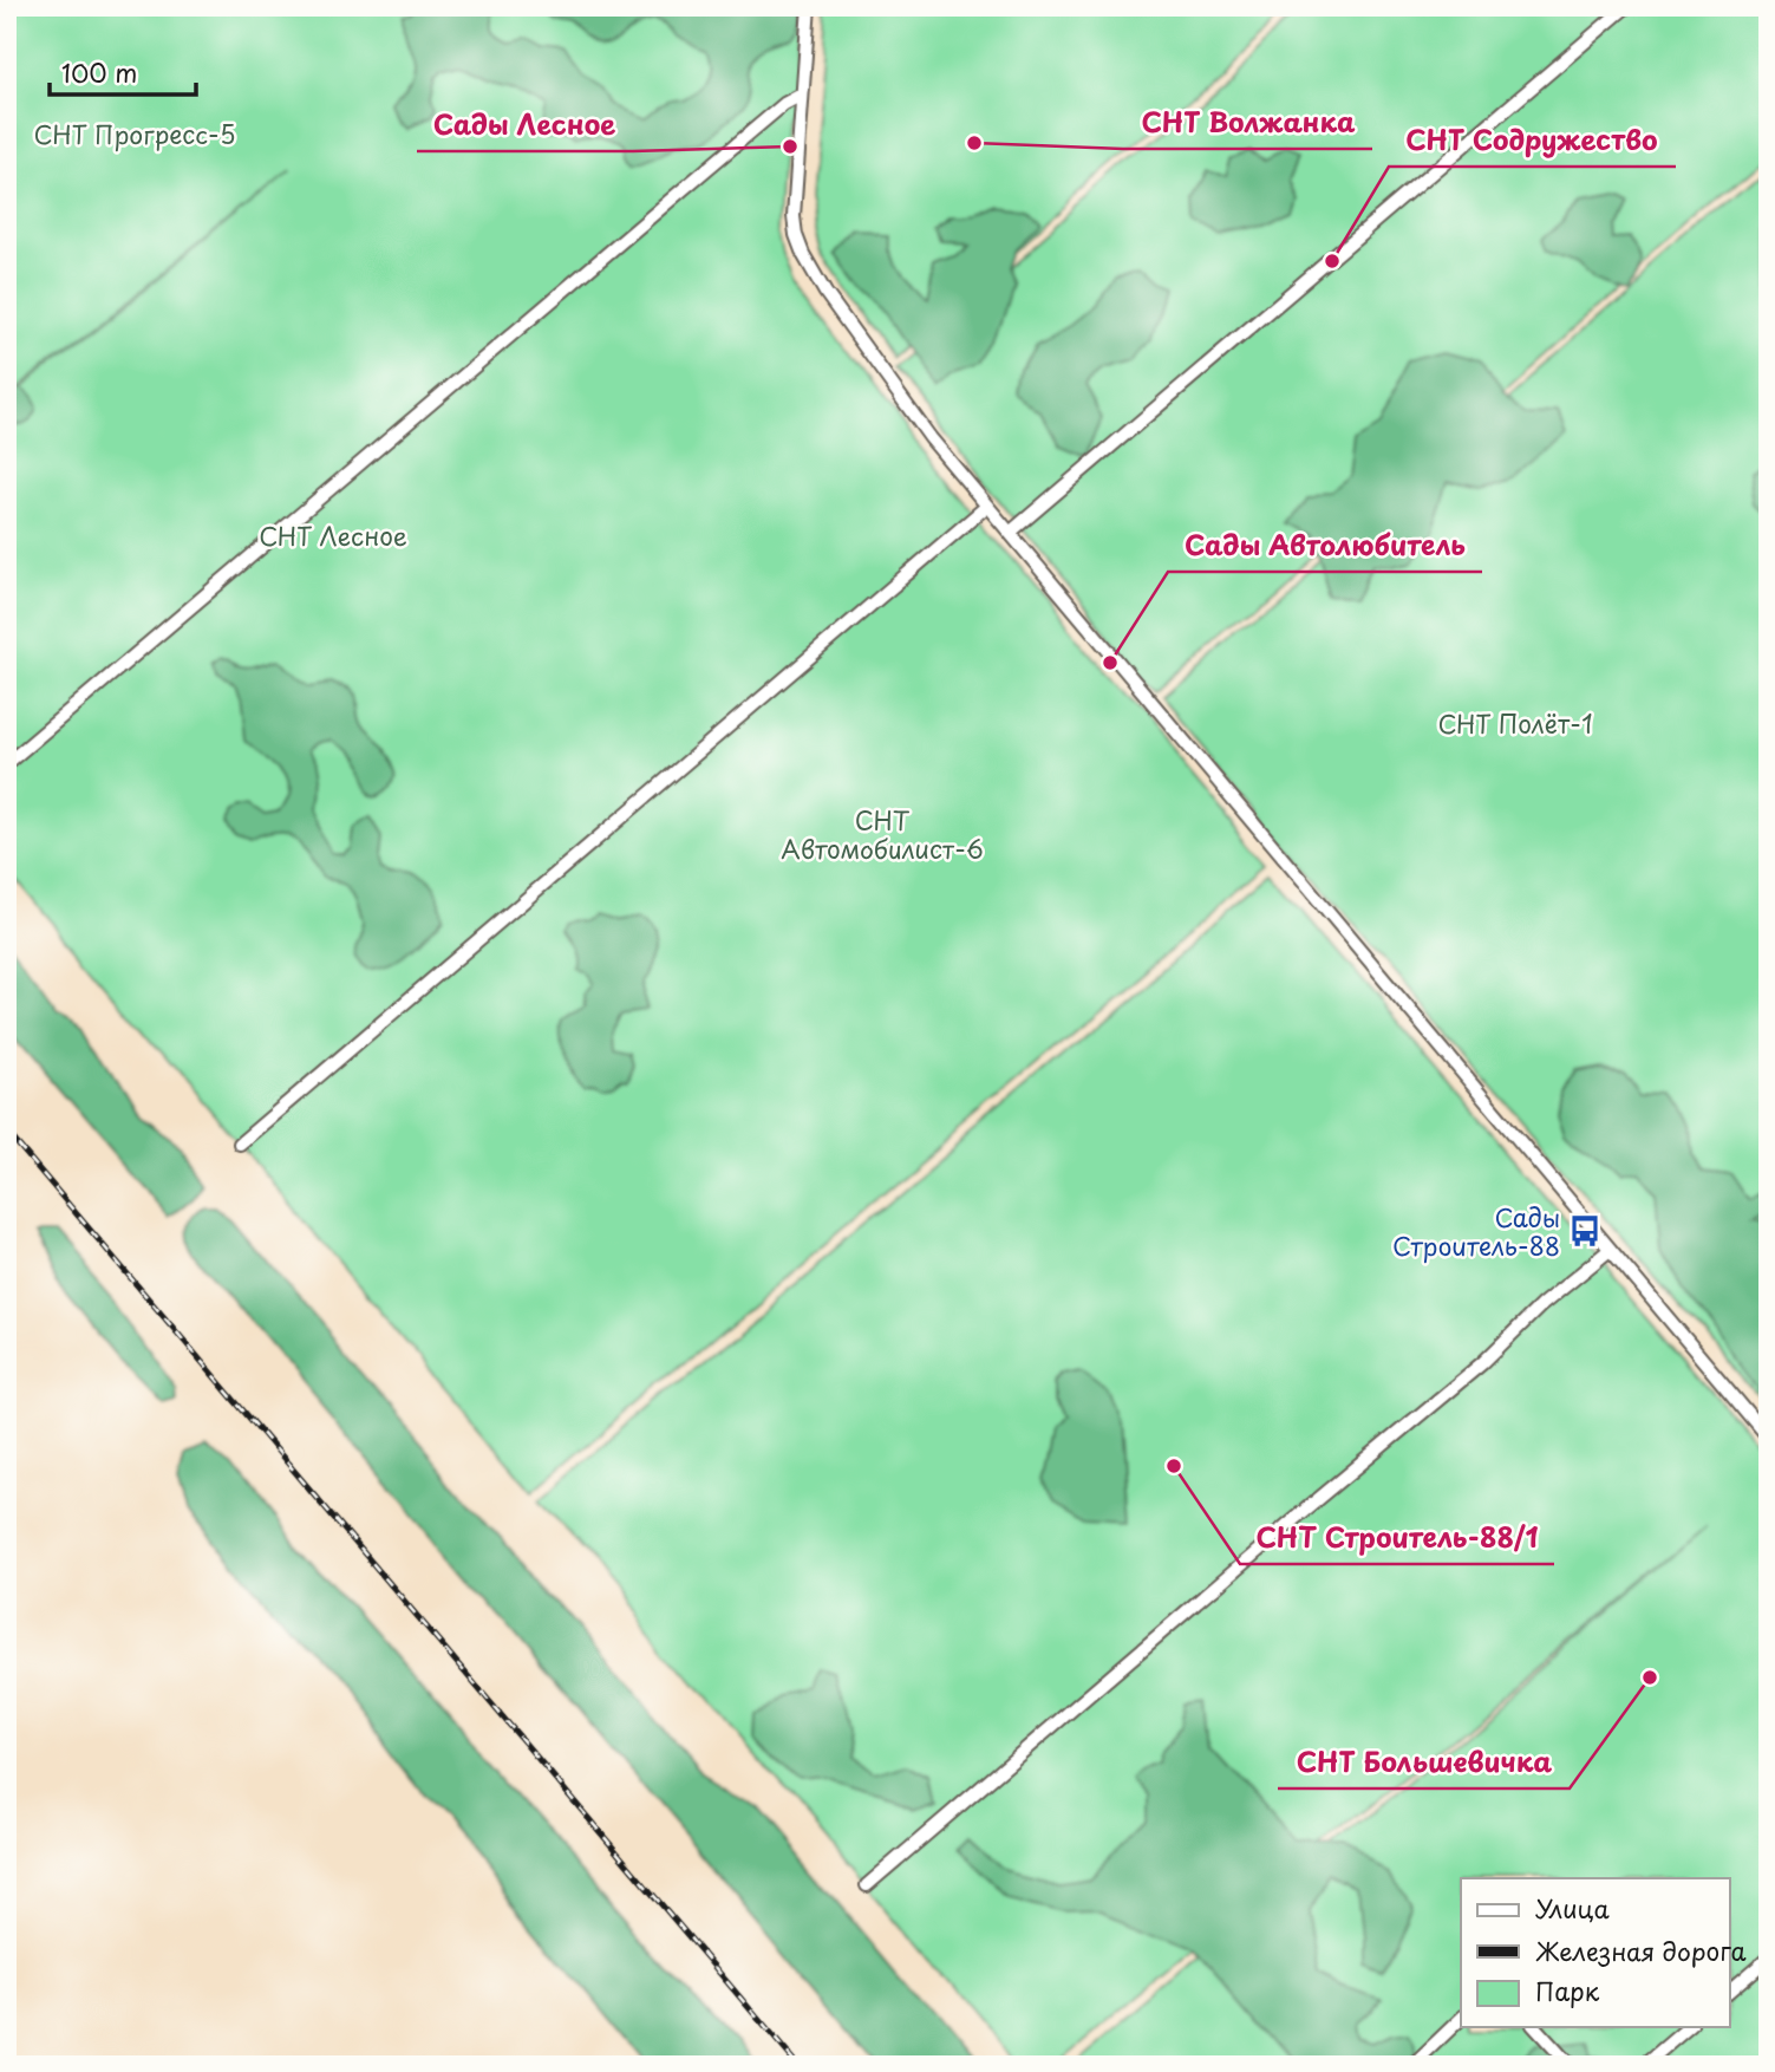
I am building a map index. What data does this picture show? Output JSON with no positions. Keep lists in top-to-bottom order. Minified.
{"parks":["СНТ Прогресс-5","СНТ Лесное","СНТ Полёт-1","СНТ Автомобилист-6"],"places":{"other":["СНТ Волжанка","Сады Лесное","СНТ Содружество","Сады Автолюбитель","СНТ Строитель-88/1","СНТ Большевичка"],"bus stop":["Сады Строитель-88"]},"legend":["Улица","Железная дорога","Парк"],"scale_bar":"100 m"}
